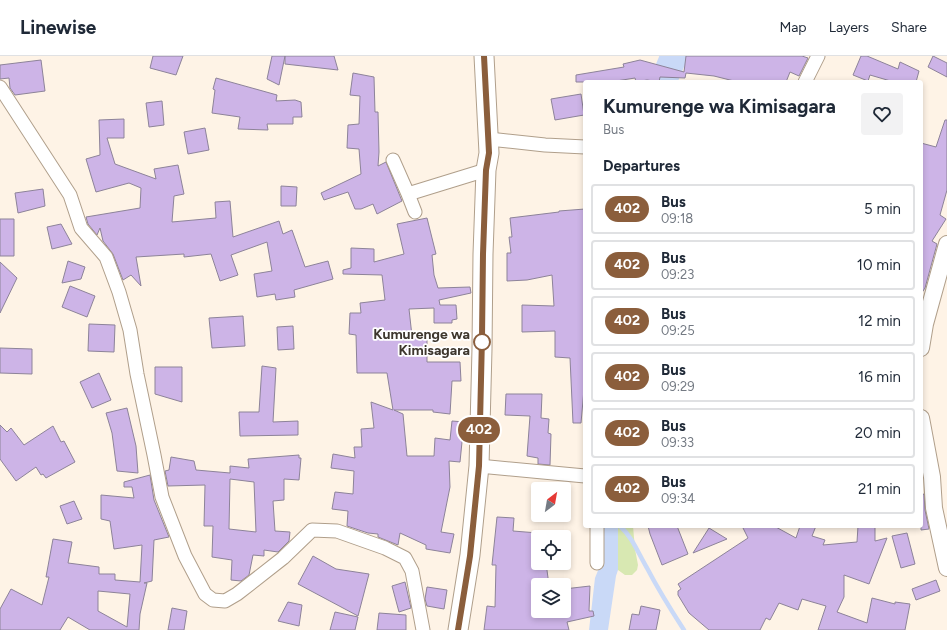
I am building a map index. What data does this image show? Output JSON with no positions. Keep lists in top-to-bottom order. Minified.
{"places":["Kumurenge wa Kimisagara"],"lines":["bus line 402"],"north":"top right","page":{"header":"Linewise","nav":["Map","Layers","Share"],"on_map":"402","heading":[["Kumurenge wa Kimisagara","Bus"],"Departures"],"list":[{"mark":"402","name":"Bus","note":"09:18","value":"5 min"},{"mark":"402","name":"Bus","note":"09:23","value":"10 min"},{"mark":"402","name":"Bus","note":"09:25","value":"12 min"},{"mark":"402","name":"Bus","note":"09:29","value":"16 min"},{"mark":"402","name":"Bus","note":"09:33","value":"20 min"},{"mark":"402","name":"Bus","note":"09:34","value":"21 min"}]}}
